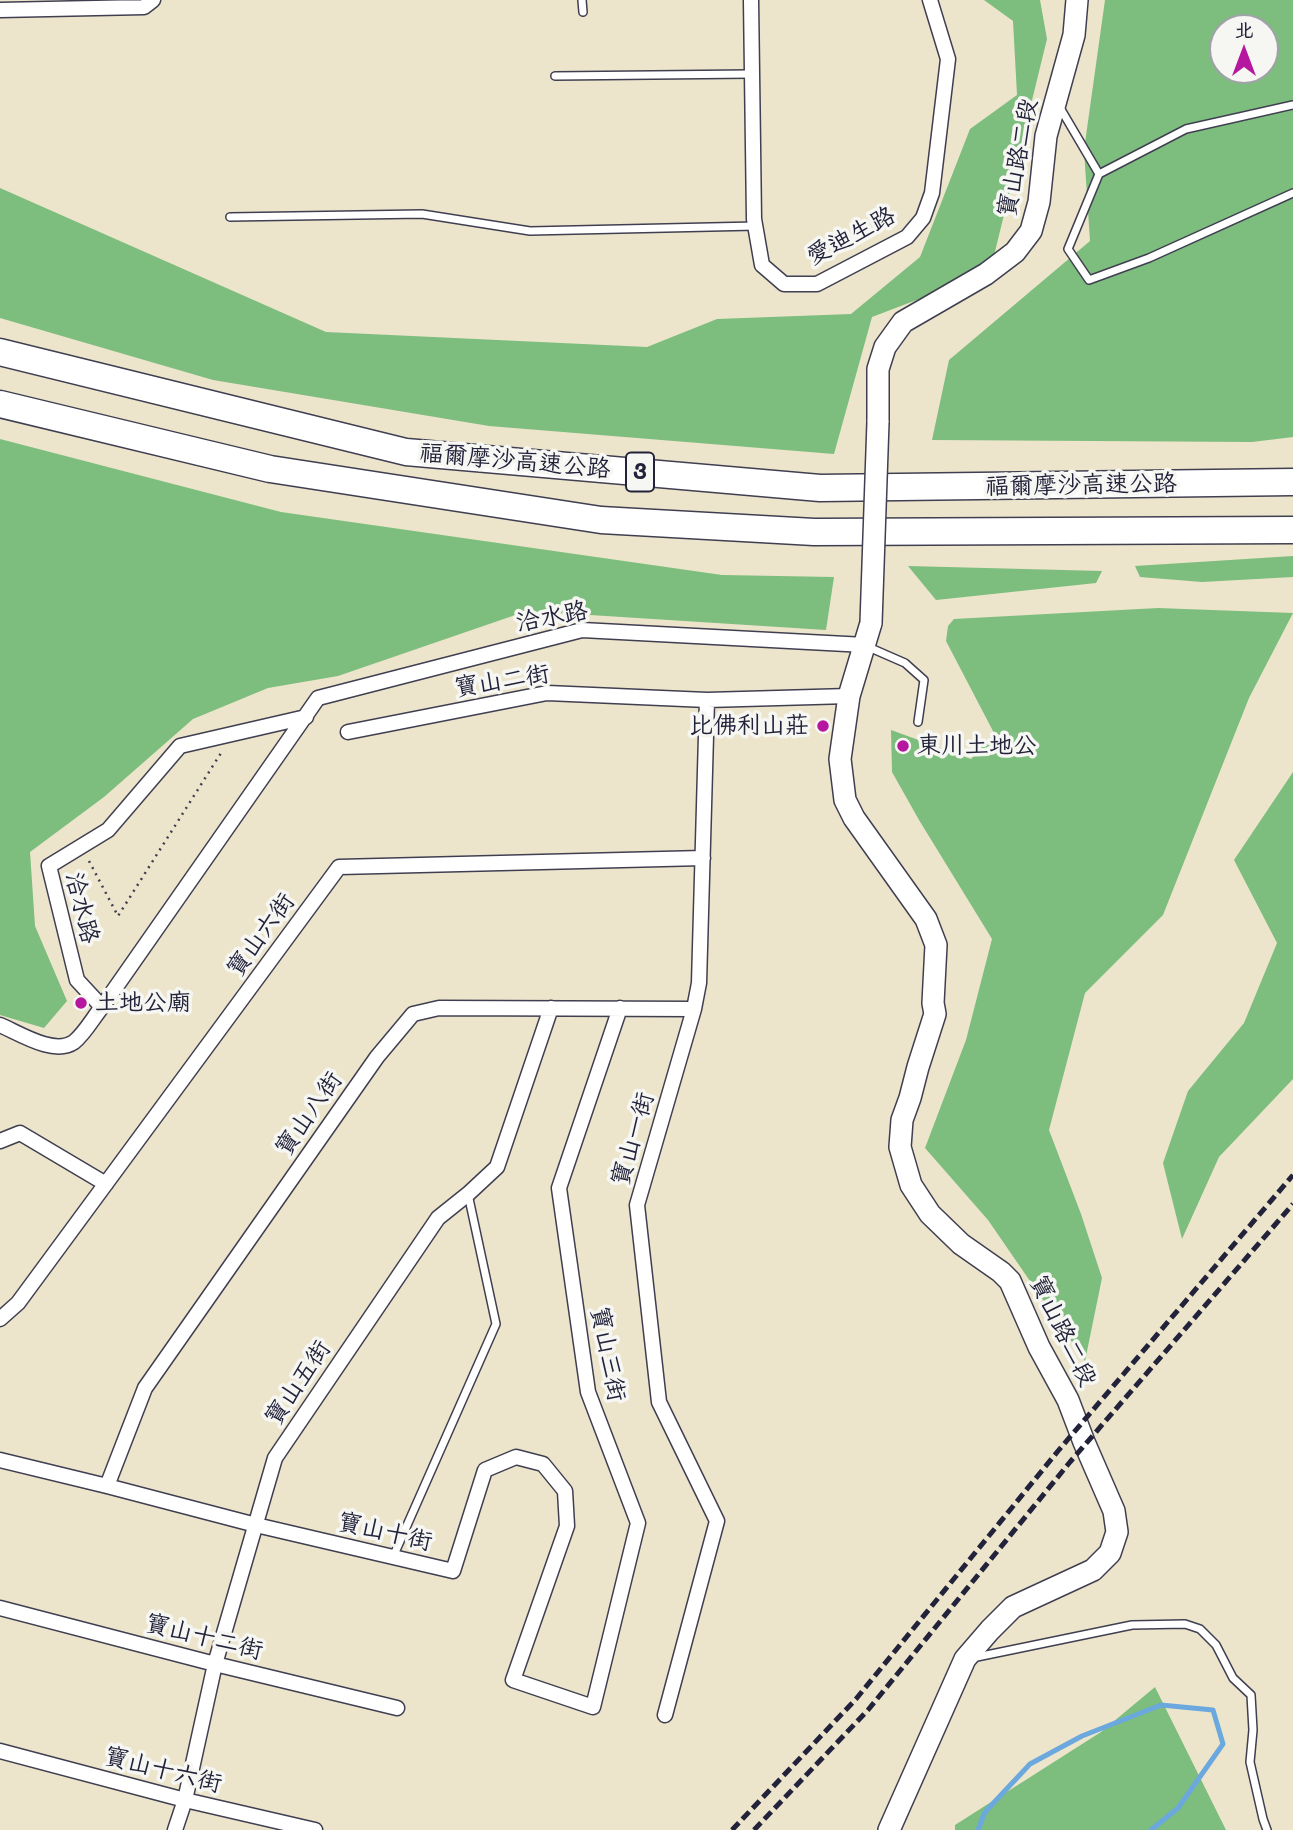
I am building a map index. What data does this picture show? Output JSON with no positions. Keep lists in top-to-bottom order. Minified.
{"streets":{"highway":["福爾摩沙高速公路","3"],"street":["寶山路二段","愛迪生路","洽水路","寶山二街","寶山六街","寶山八街","寶山一街","寶山三街","寶山五街","寶山十街","寶山十二街","寶山十六街"]},"crossings":[["寶山路二段","洽水路"],["寶山二街","寶山一街"],["寶山六街","寶山一街"],["寶山八街","寶山一街"],["寶山八街","寶山三街"],["寶山八街","寶山五街"],["寶山八街","寶山十街"],["寶山三街","寶山十街"],["寶山五街","寶山十街"],["寶山五街","寶山十二街"],["寶山五街","寶山十六街"]],"places":["比佛利山莊","東川土地公","土地公廟"],"north":"top"}
